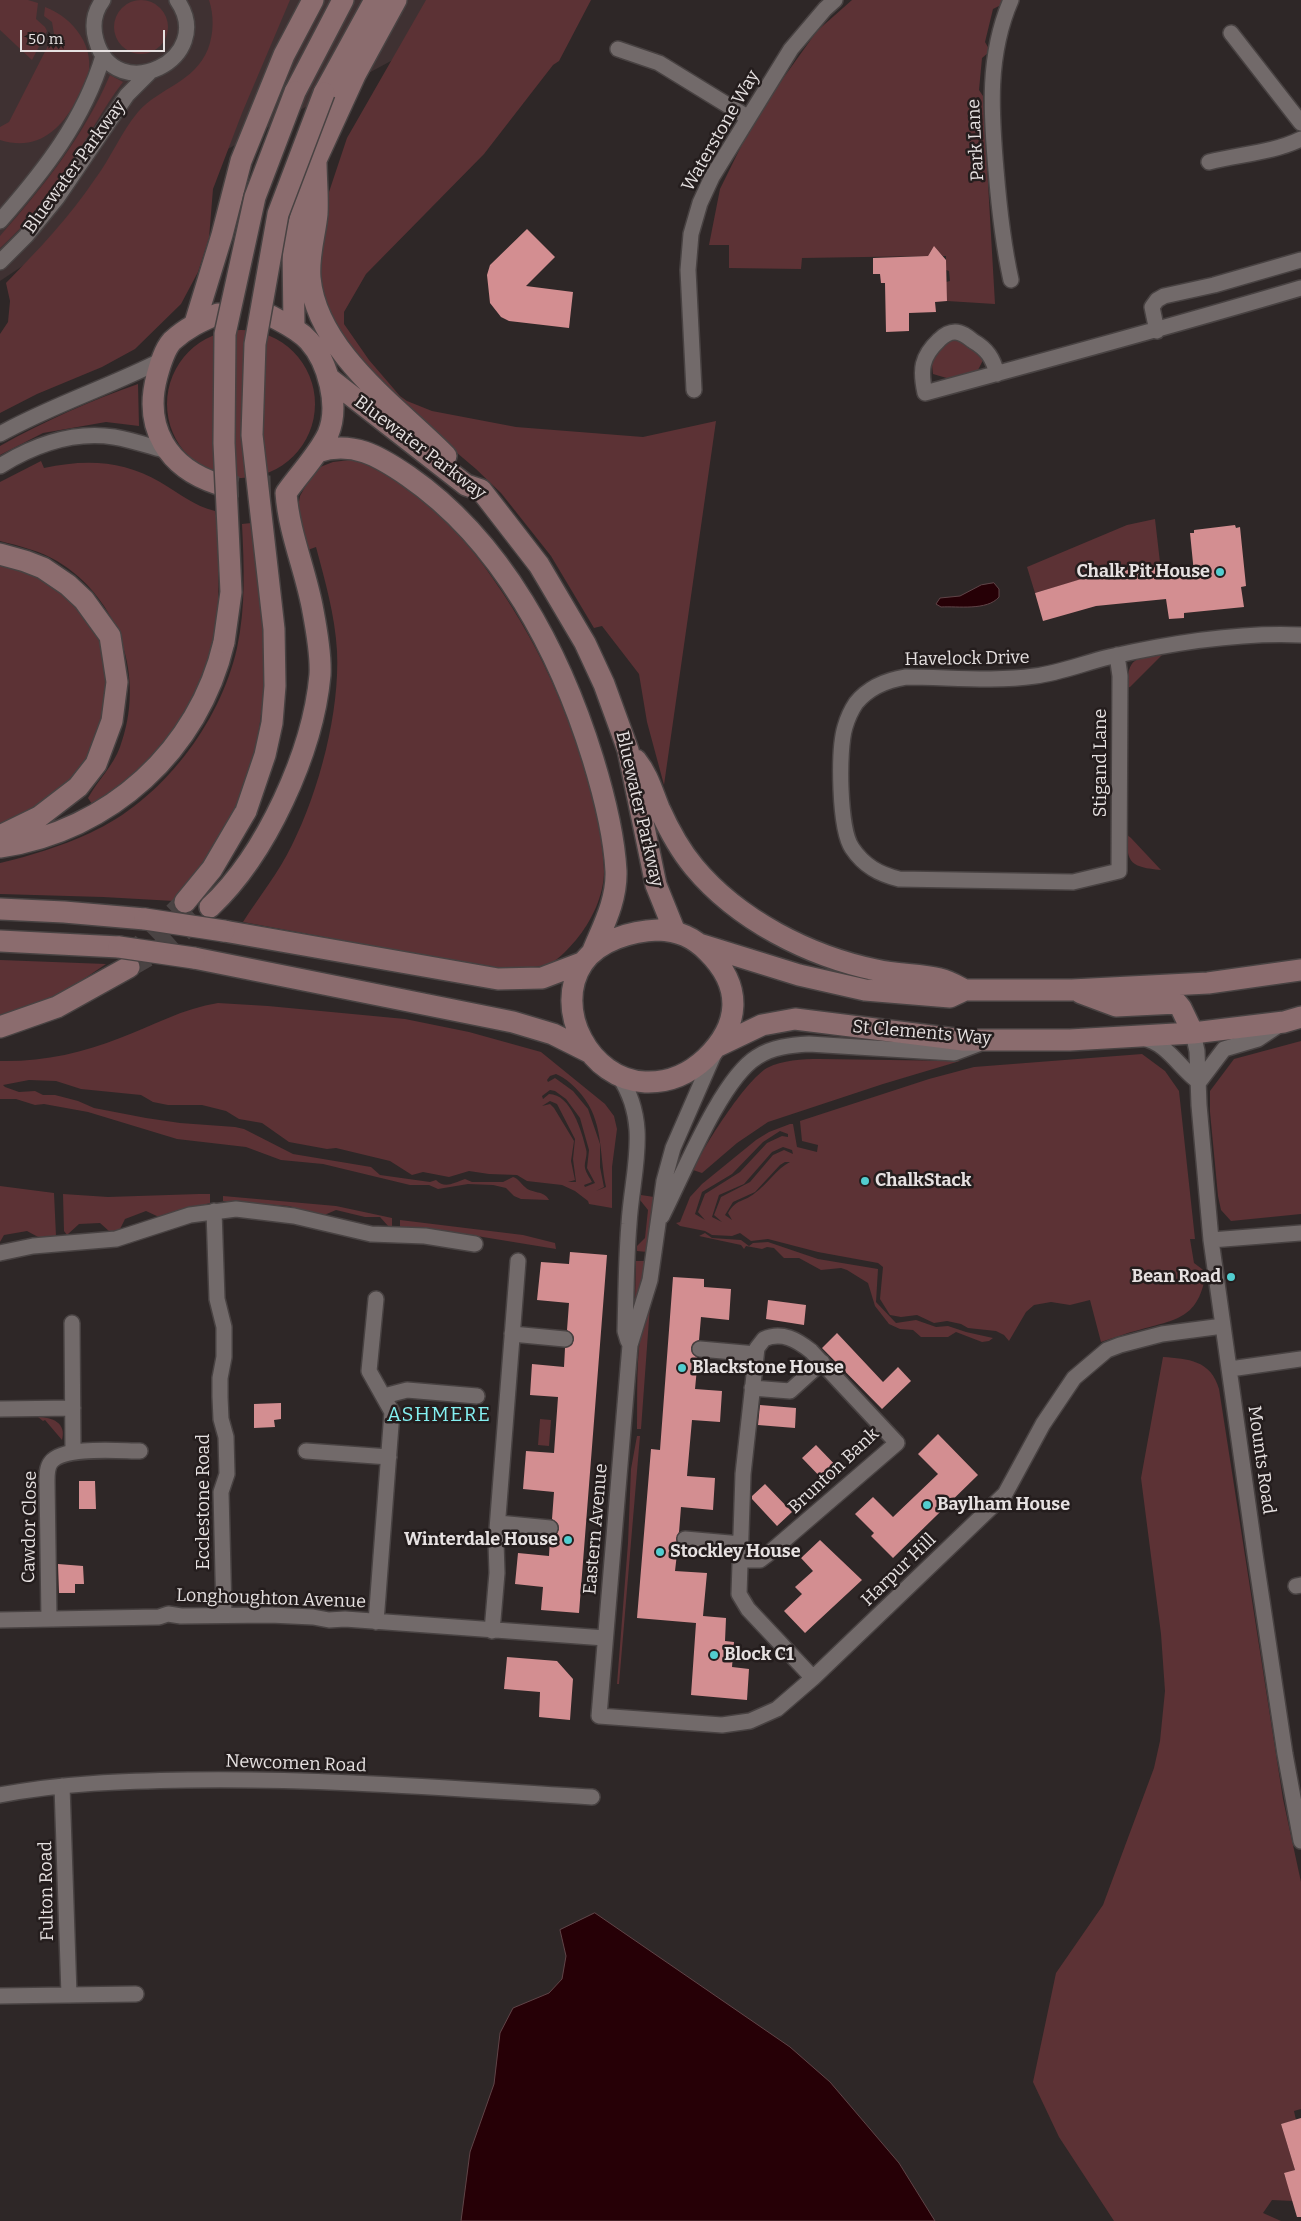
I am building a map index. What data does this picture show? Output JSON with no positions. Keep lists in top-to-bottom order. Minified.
{"streets":{"main road":["Bluewater Parkway","St Clements Way"],"street":["Waterstone Way","Park Lane","Havelock Drive","Stigand Lane","Mounts Road","Brunton Bank","Ecclestone Road","Cawdor Close","Eastern Avenue","Harpur Hill","Longhoughton Avenue","Newcomen Road","Fulton Road"]},"crossings":[["Bluewater Parkway","St Clements Way"],["Bluewater Parkway","Eastern Avenue"],["Havelock Drive","Stigand Lane"],["St Clements Way","Mounts Road"],["St Clements Way","Eastern Avenue"],["Mounts Road","Harpur Hill"],["Ecclestone Road","Longhoughton Avenue"],["Cawdor Close","Longhoughton Avenue"],["Eastern Avenue","Harpur Hill"],["Eastern Avenue","Longhoughton Avenue"],["Newcomen Road","Fulton Road"]],"districts":["ASHMERE"],"places":["Chalk Pit House","ChalkStack","Bean Road","Blackstone House","Baylham House","Winterdale House","Stockley House","Block C1"],"scale_bar":"50 m"}
